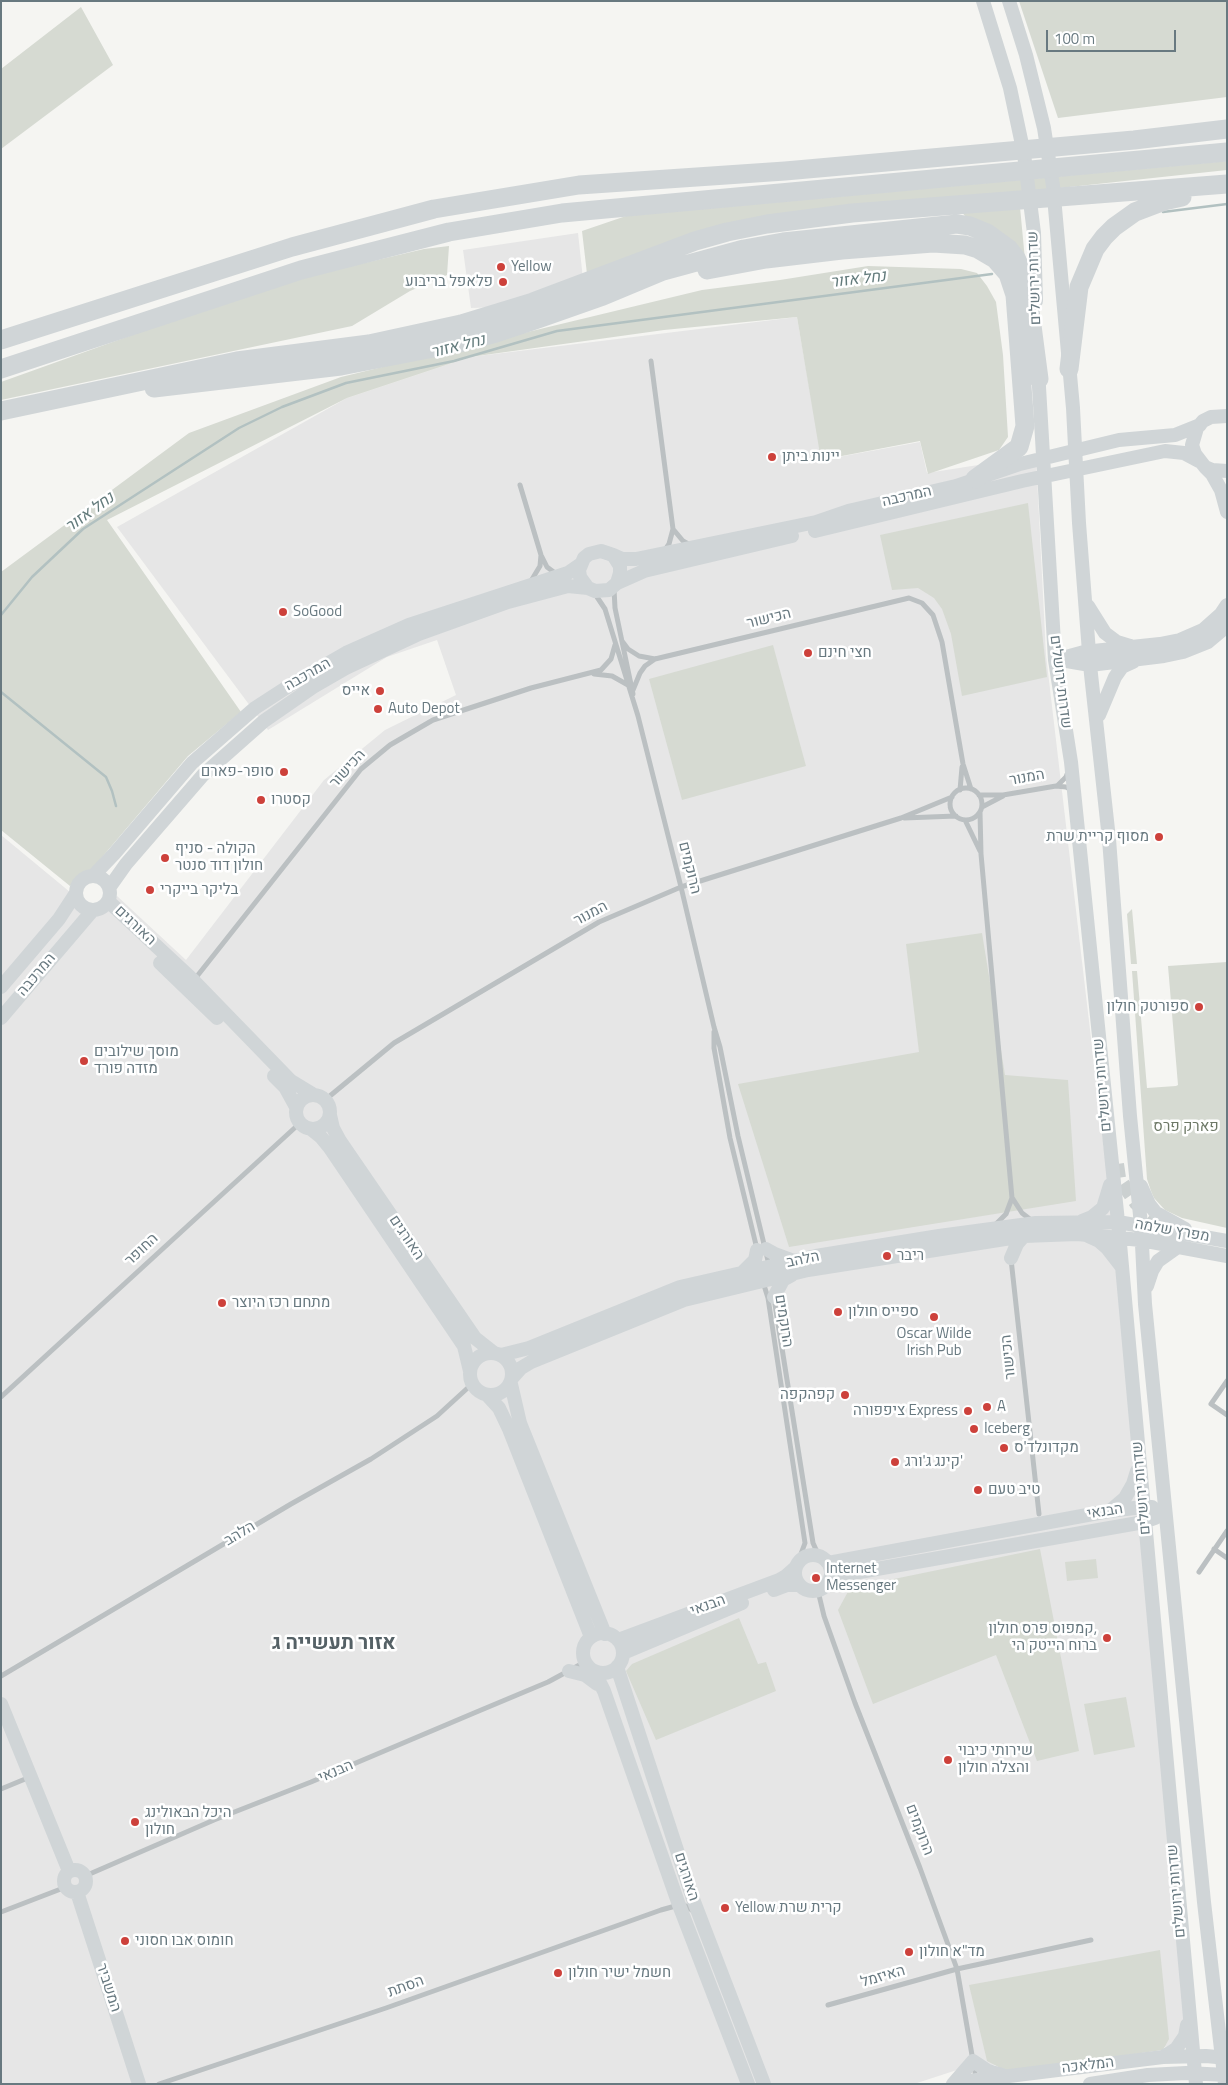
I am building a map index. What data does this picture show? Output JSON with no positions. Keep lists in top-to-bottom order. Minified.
{"streets":{"street":["שדרות ירושלים","המרכבה","הכישור","המנור","הרוקמים","האורגים","מפרץ שלמה","החופר","הלהב","הבנאי","האיזמל","הסתת","המשביר","המלאכה"]},"crossings":[["שדרות ירושלים","המנור"],["שדרות ירושלים","מפרץ שלמה"],["שדרות ירושלים","הלהב"],["שדרות ירושלים","הבנאי"],["שדרות ירושלים","המלאכה"],["המרכבה","הרוקמים"],["המרכבה","האורגים"],["הכישור","הרוקמים"],["הכישור","האורגים"],["המנור","הרוקמים"],["המנור","האורגים"],["המנור","החופר"],["הרוקמים","הלהב"],["הרוקמים","הבנאי"],["הרוקמים","האיזמל"],["הרוקמים","המלאכה"],["האורגים","החופר"],["האורגים","הלהב"],["האורגים","הבנאי"],["האורגים","הסתת"],["מפרץ שלמה","הלהב"],["הבנאי","המשביר"]],"districts":["אזור תעשייה ג"],"water":["נחל אזור"],"parks":["פארק פרס"],"places":["Yellow","פלאפל בריבוע","יינות ביתן","SoGood","חצי חינם","אייס","Auto Depot","סופר-פארם","קסטרו","מסוף קריית שרת","הקולה - סניף חולון דוד סנטר","בליקר בייקרי","ספורטק חולון","מוסך שילובים מזדה פורד","ריבר","מתחם רכז היוצר","ספייס חולון","Oscar Wilde Irish Pub","קפהקפה","A","ציפפורה Express","Iceberg","מקדונלד'ס","קינג ג'ורג'","טיב טעם","Internet Messenger","קמפוס פרס חולון, ברוח הייטק הי","שירותי כיבוי והצלה חולון","היכל הבאולינג חולון","Yellow קרית שרת","חומוס אבו חסוני","מד\"א חולון","חשמל ישיר חולון"],"scale_bar":"100 m"}
